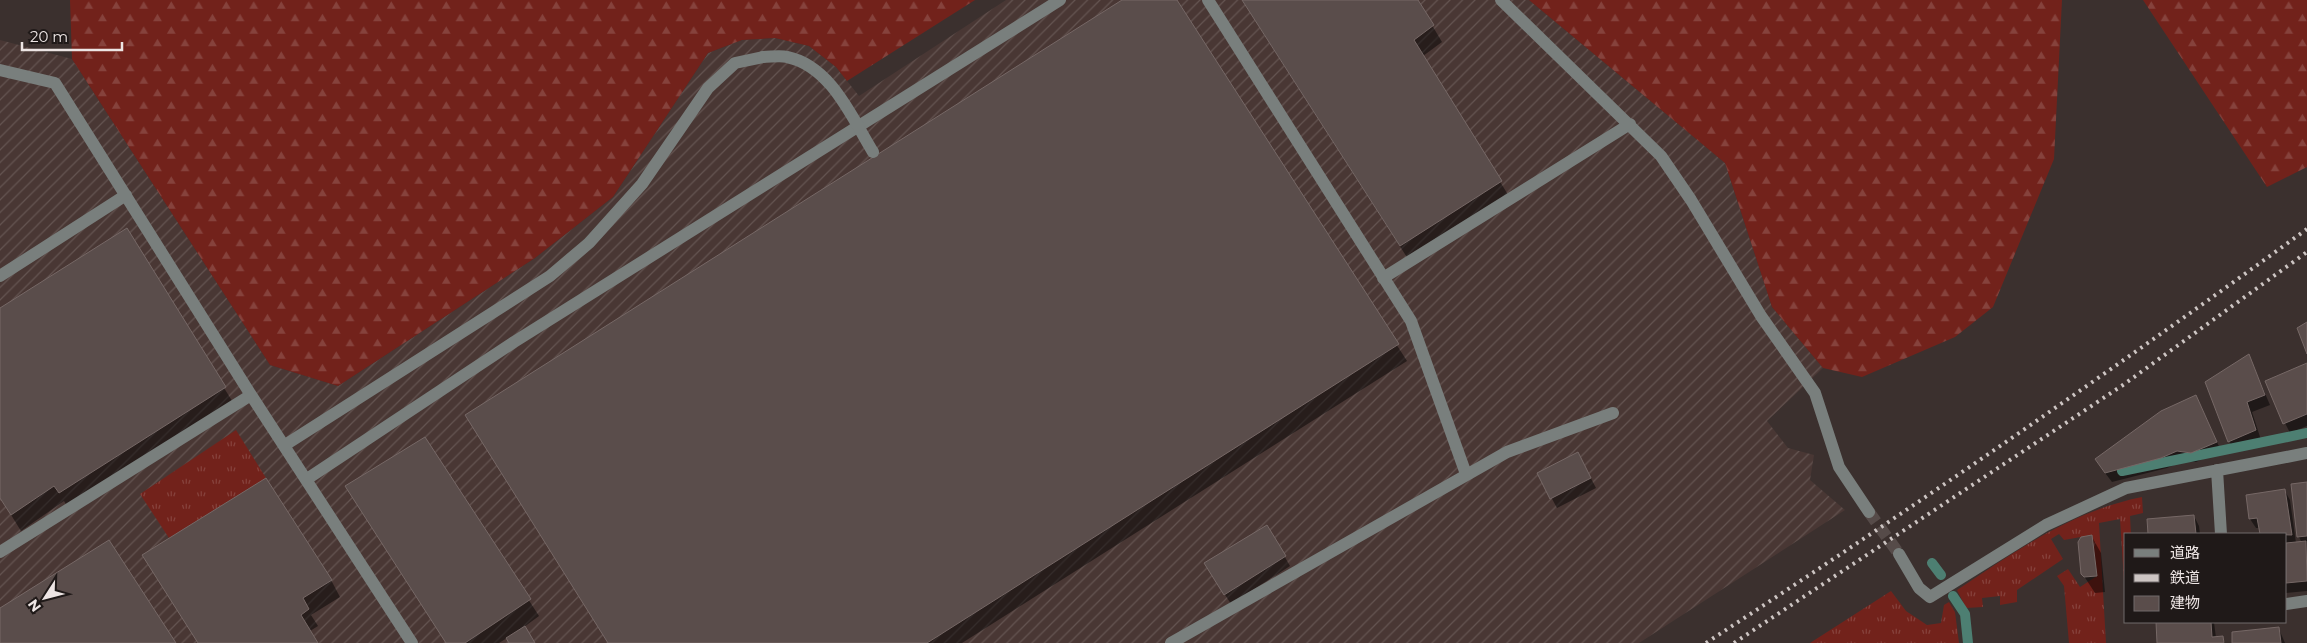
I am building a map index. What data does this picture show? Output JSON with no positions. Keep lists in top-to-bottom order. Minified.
{"legend":["道路","鉄道","建物"],"scale_bar":"20 m","north":"bottom left"}
